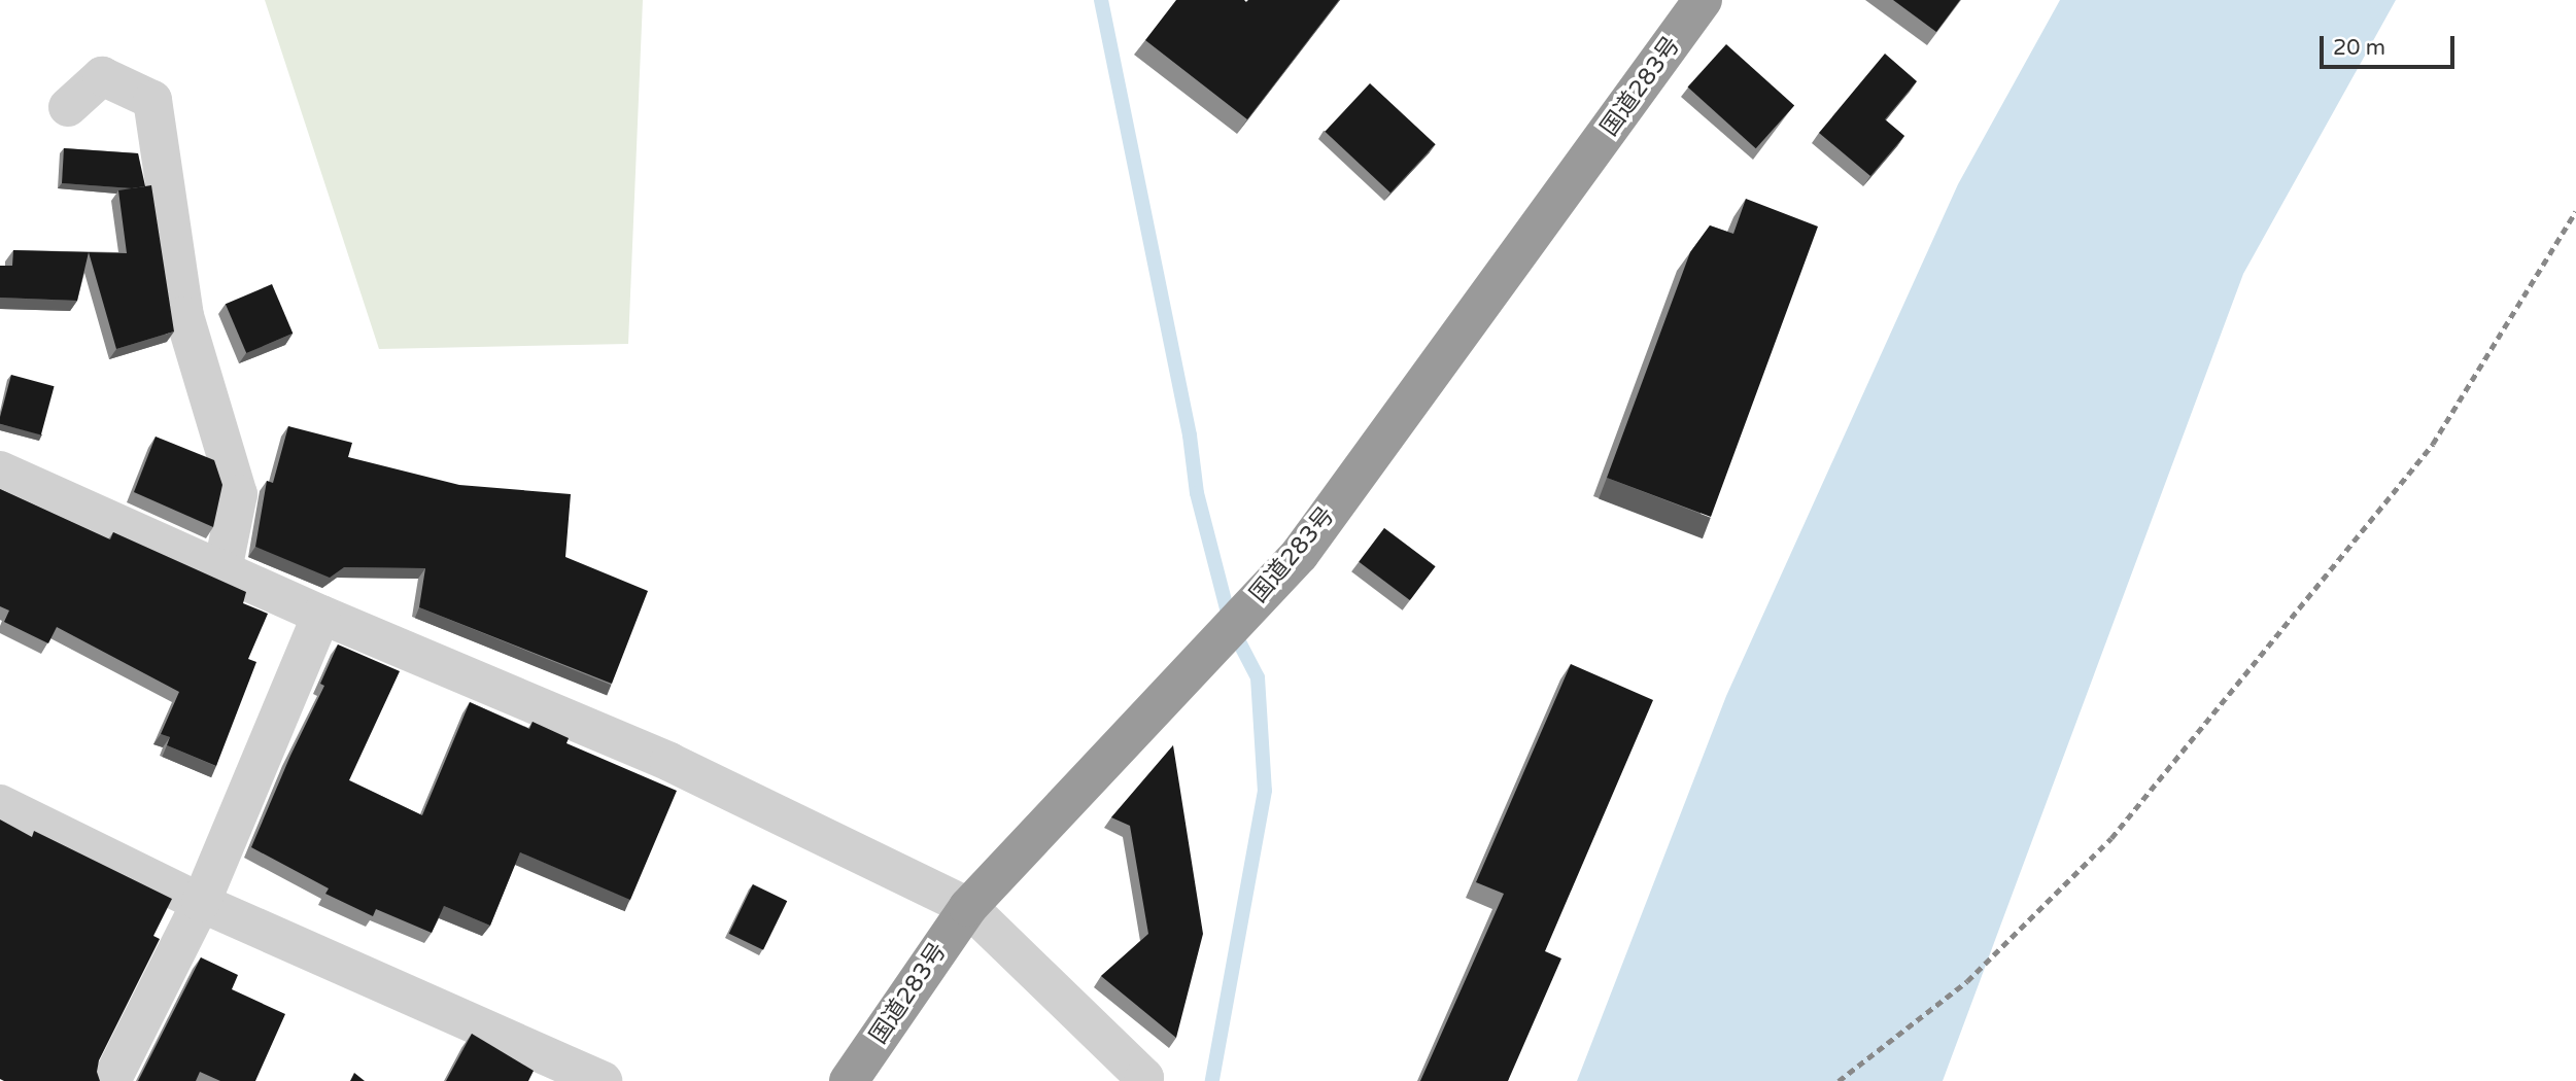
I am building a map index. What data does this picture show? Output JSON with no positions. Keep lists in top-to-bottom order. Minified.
{"streets":{"highway":["国道283号"]},"scale_bar":"20 m"}
